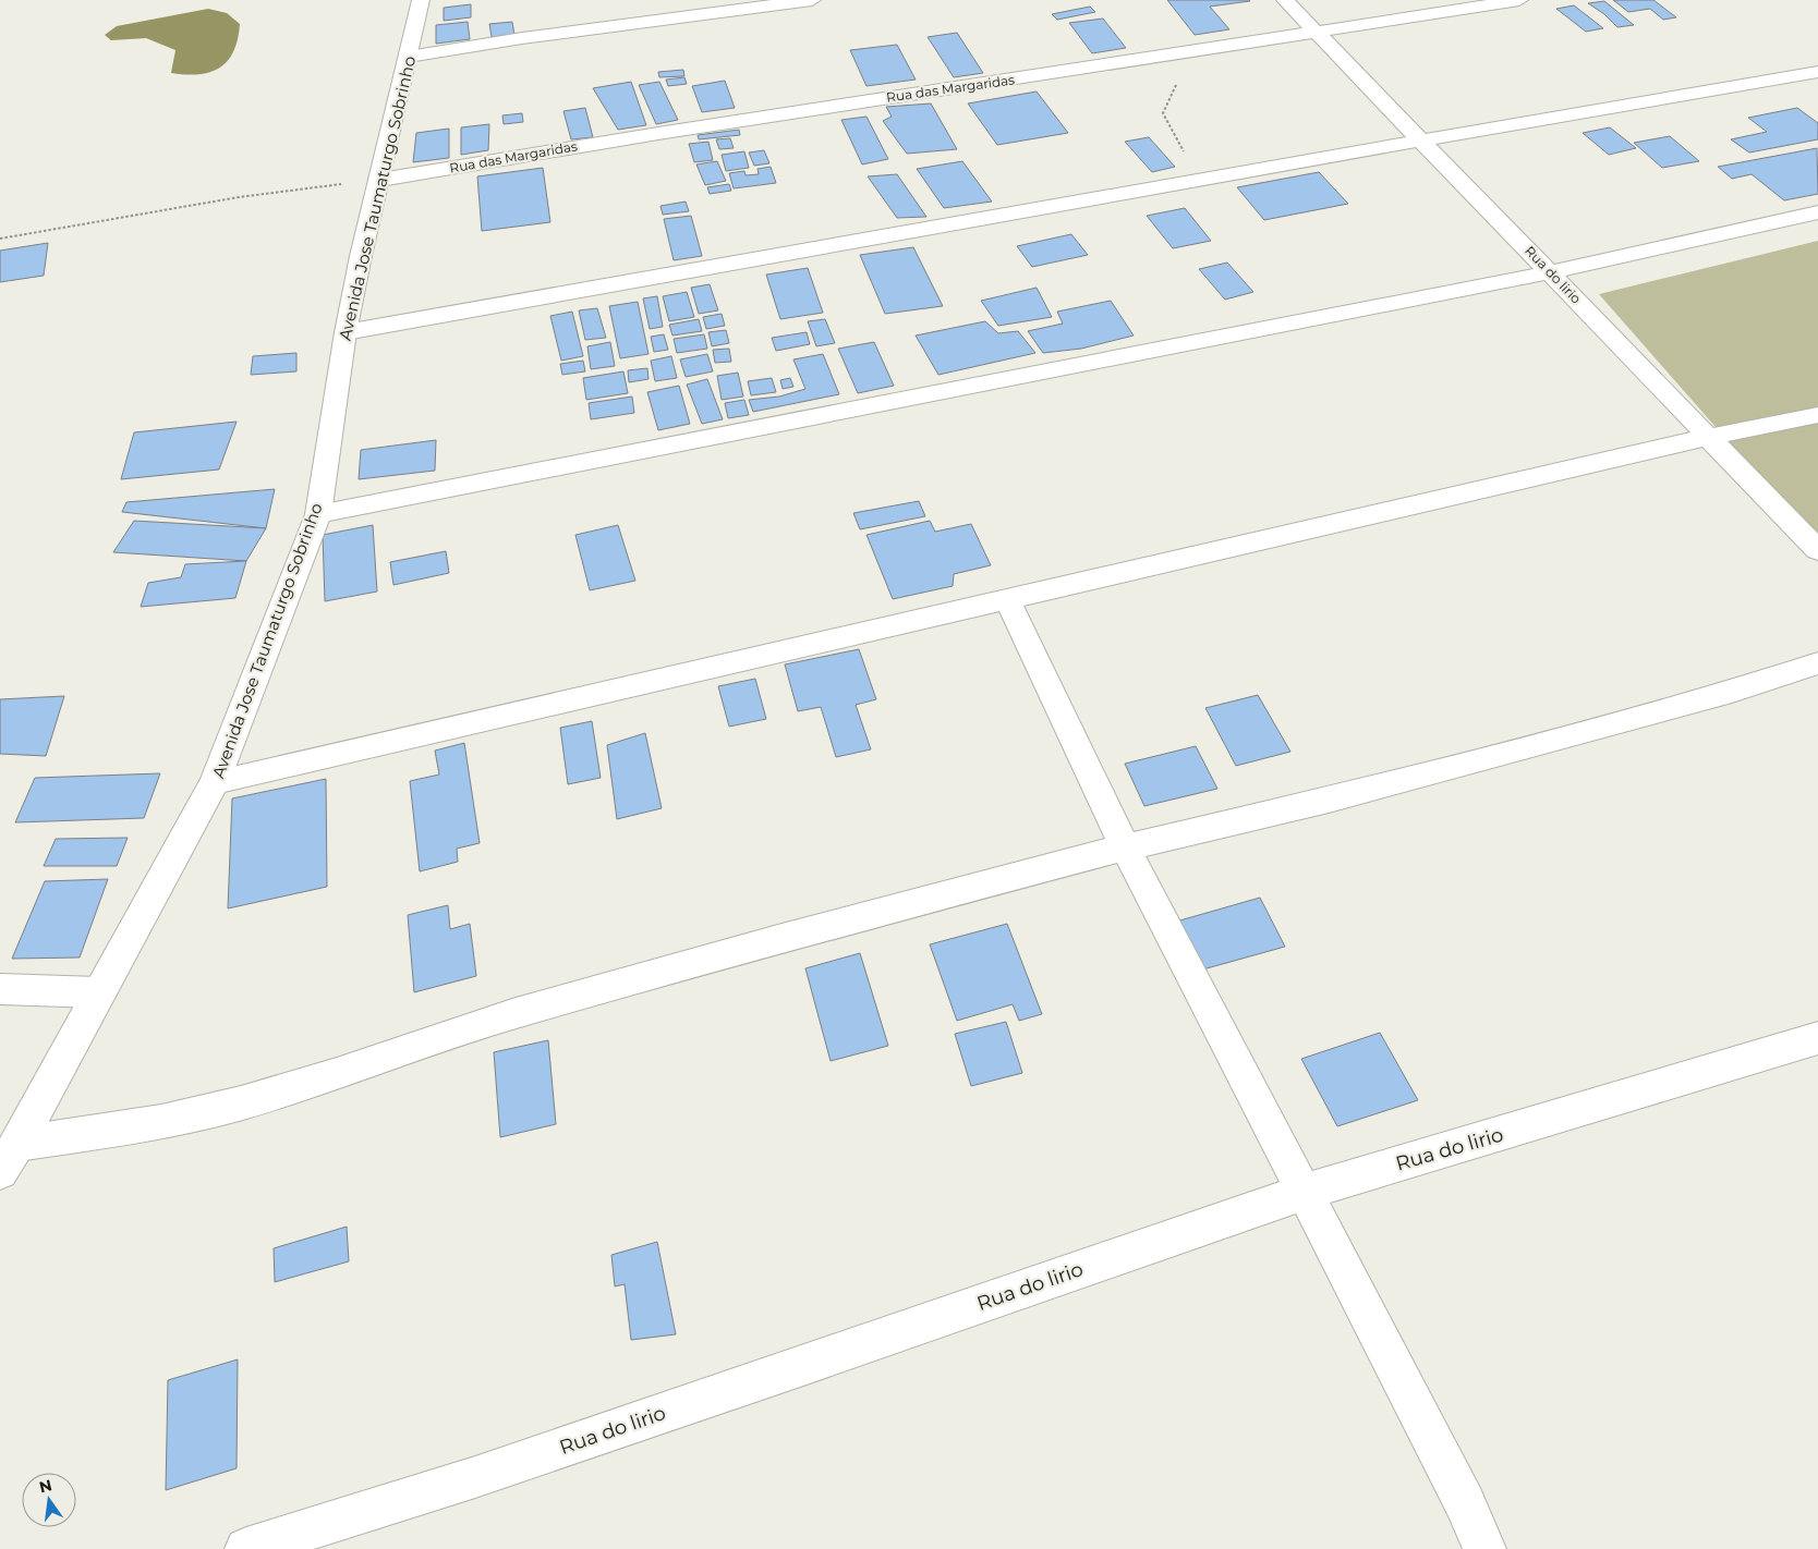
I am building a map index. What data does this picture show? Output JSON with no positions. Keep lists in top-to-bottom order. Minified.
{"streets":{"street":["Rua das Margaridas","Avenida Jose Taumaturgo Sobrinho","Rua do lirio"]},"crossings":[["Rua das Margaridas","Avenida Jose Taumaturgo Sobrinho"],["Rua das Margaridas","Rua do lirio"]],"north":"top"}
